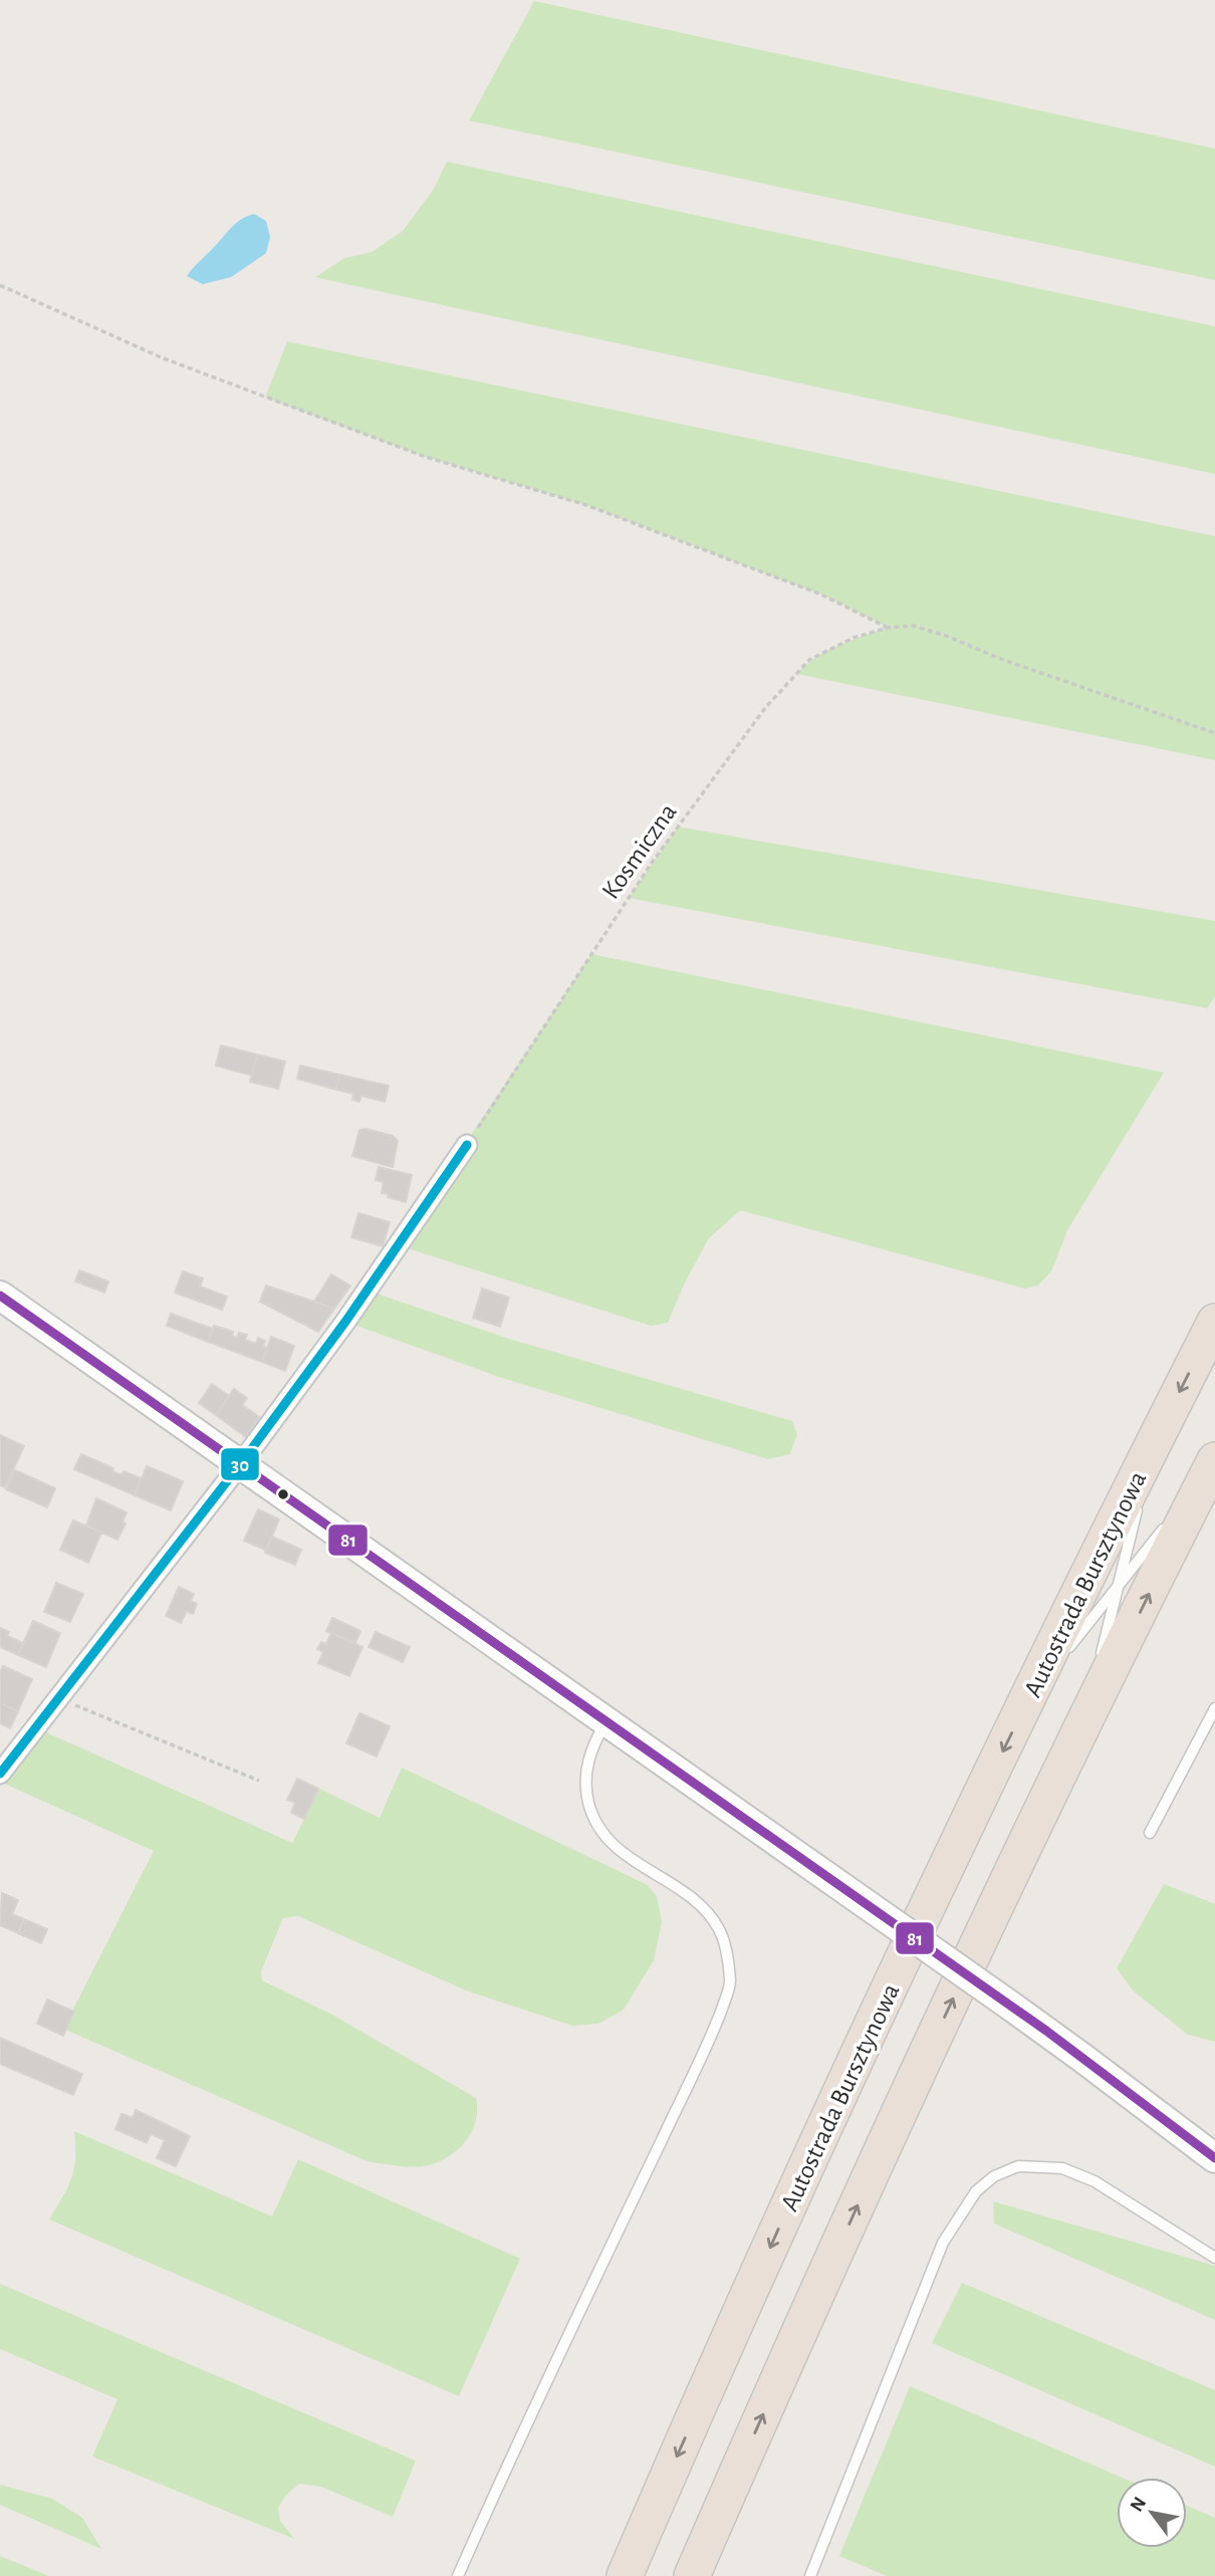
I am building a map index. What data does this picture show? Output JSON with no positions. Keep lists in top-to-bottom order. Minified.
{"streets":{"highway":["Autostrada Bursztynowa"],"path":["Kosmiczna"]},"lines":["transit line 30","transit line 81"],"north":"top left"}
